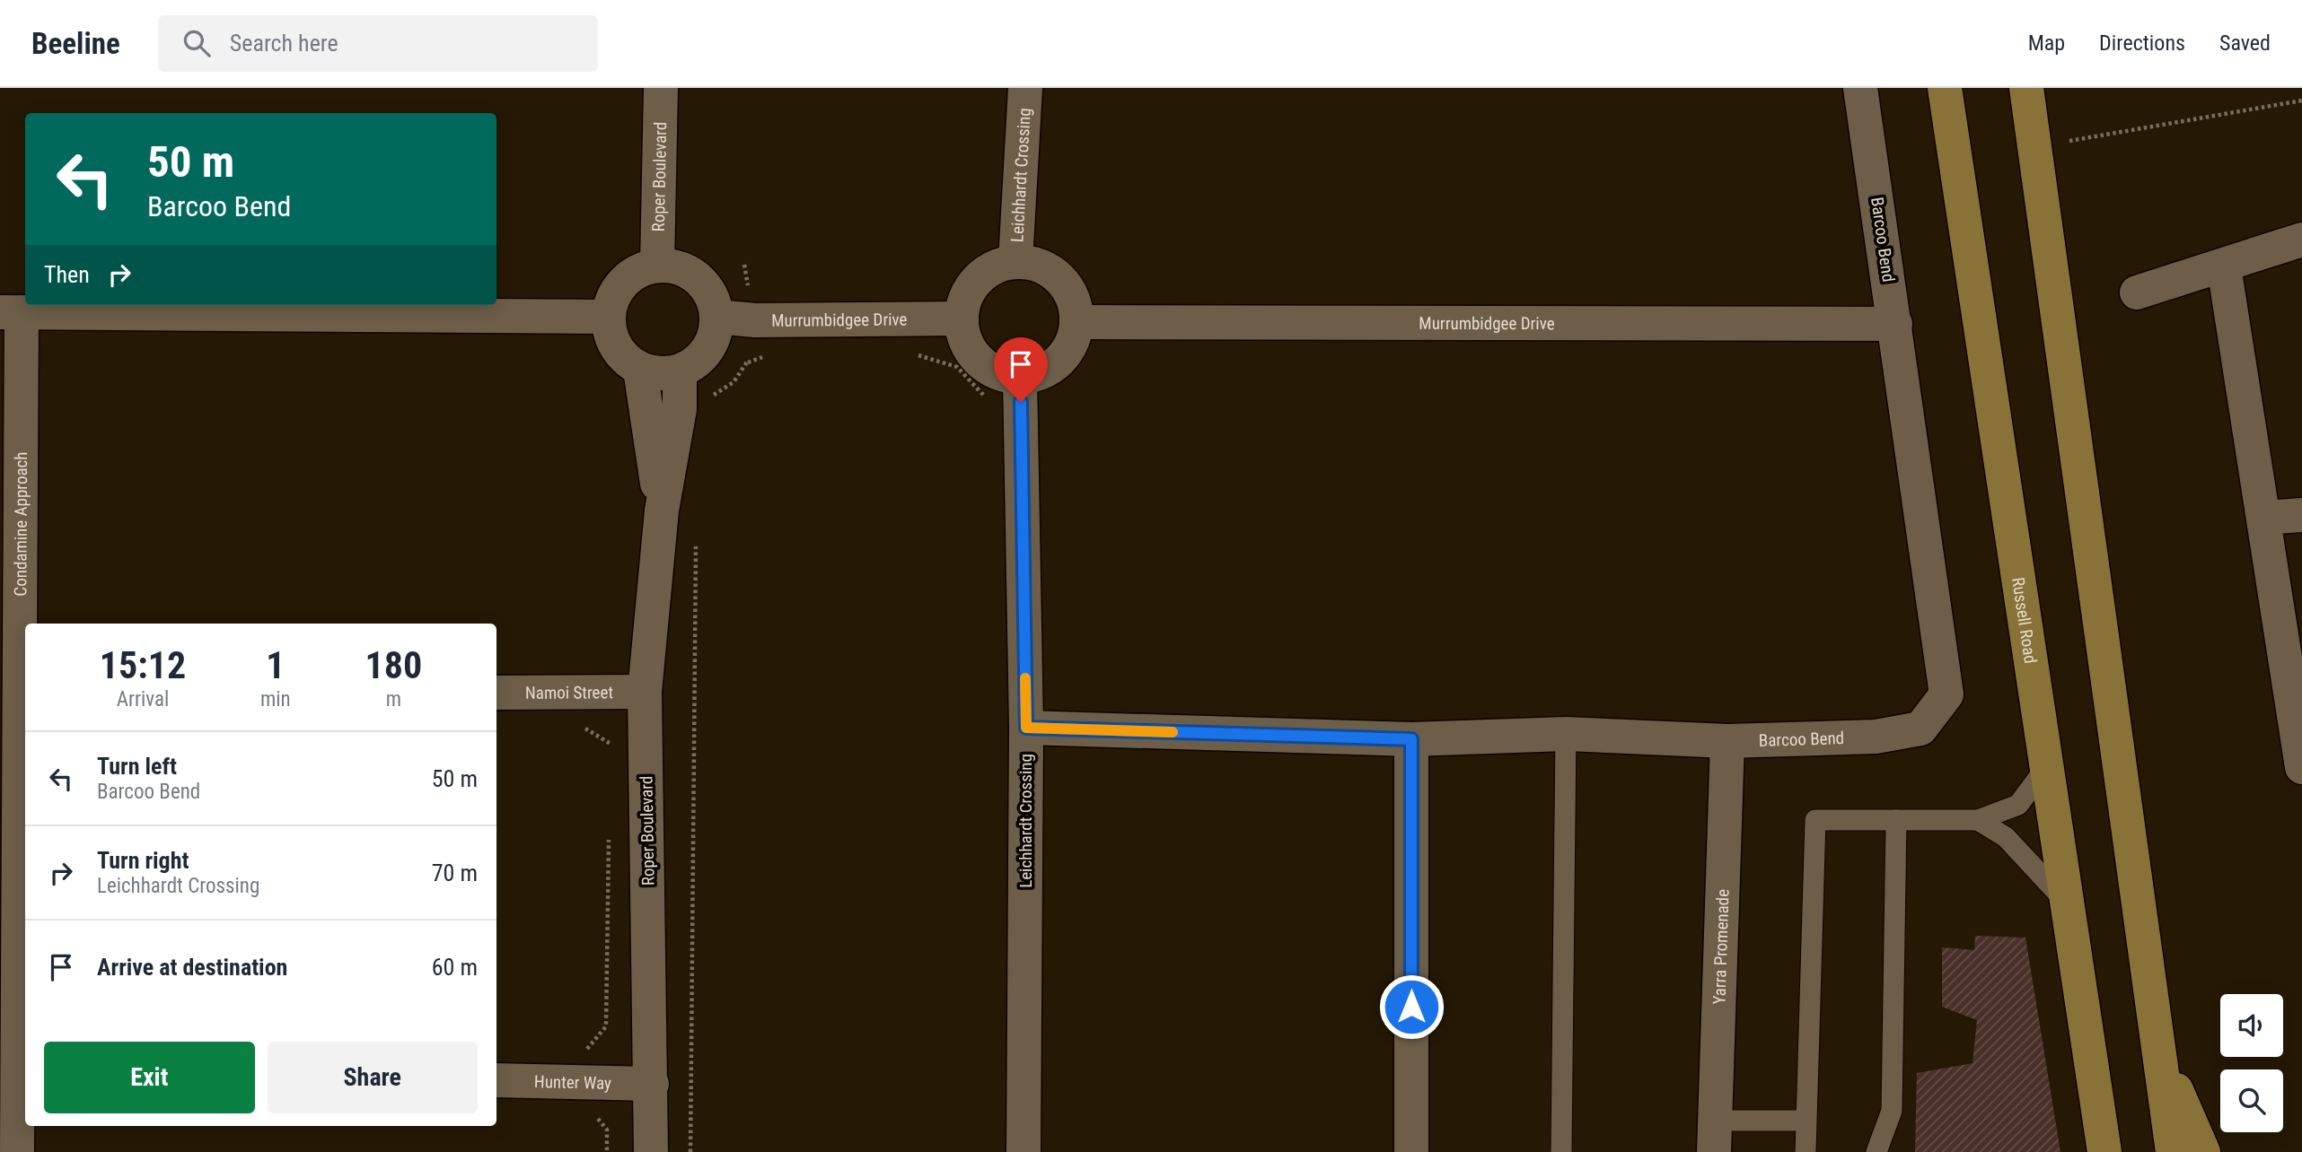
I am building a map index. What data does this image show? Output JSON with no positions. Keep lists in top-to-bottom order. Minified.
{"streets":{"main road":["Russell Road"],"street":["Leichhardt Crossing","Roper Boulevard","Barcoo Bend","Murrumbidgee Drive","Condamine Approach","Namoi Street","Yarra Promenade","Hunter Way"]},"crossings":[["Leichhardt Crossing","Barcoo Bend"],["Leichhardt Crossing","Murrumbidgee Drive"],["Roper Boulevard","Murrumbidgee Drive"],["Roper Boulevard","Namoi Street"],["Roper Boulevard","Hunter Way"],["Barcoo Bend","Murrumbidgee Drive"],["Barcoo Bend","Yarra Promenade"]],"page":{"header":"Beeline","search":"Search here","nav":["Map","Directions","Saved"],"turn":["50 m","Barcoo Bend"],"then":"Then","eta":["15:12","Arrival","1","min","180","m"],"list":[{"name":"Turn left","note":"Barcoo Bend","value":"50 m"},{"name":"Turn right","note":"Leichhardt Crossing","value":"70 m"},{"name":"Arrive at destination","value":"60 m"}],"buttons":["Exit","Share"]}}
